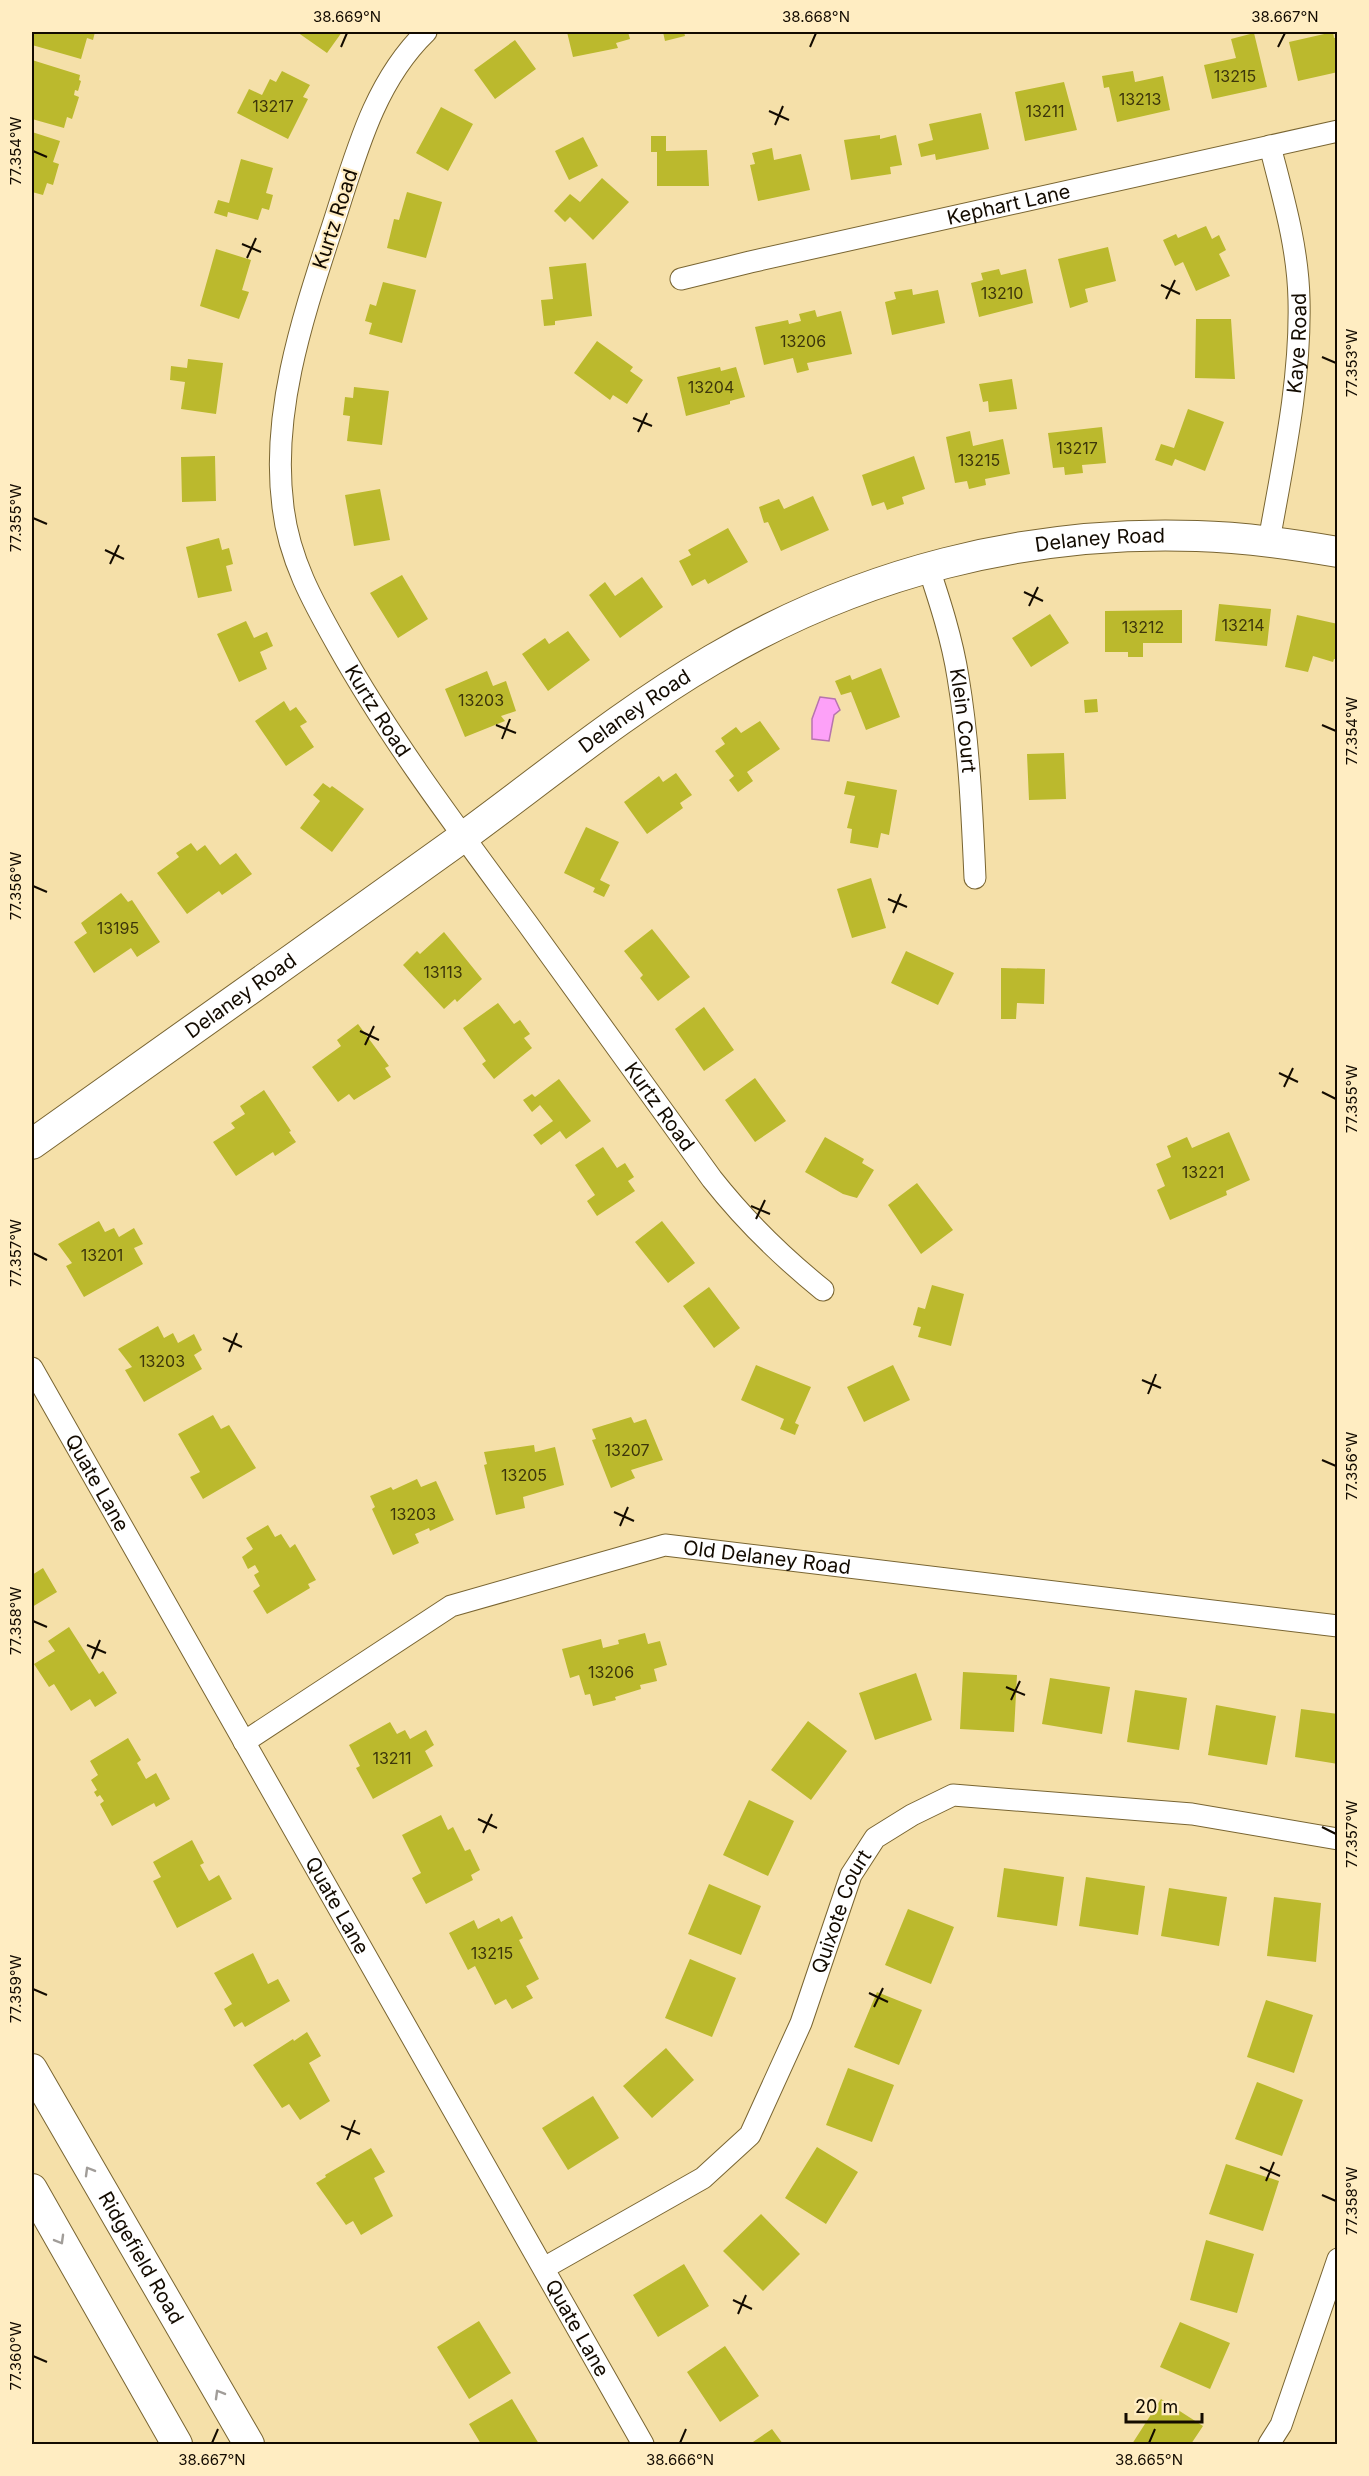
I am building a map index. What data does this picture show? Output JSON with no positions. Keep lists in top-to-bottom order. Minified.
{"streets":{"street":["Kephart Lane","Kurtz Road","Kaye Road","Delaney Road","Klein Court","Quate Lane","Old Delaney Road","Quixote Court","Ridgefield Road"]},"crossings":[["Kephart Lane","Kaye Road"],["Kurtz Road","Delaney Road"],["Kaye Road","Delaney Road"],["Delaney Road","Klein Court"],["Quate Lane","Old Delaney Road"],["Quate Lane","Quixote Court"]],"house_numbers":["13215","13213","13217","13211","13210","13206","13204","13217","13215","13214","13212","13203","13195","13113","13221","13201","13203","13207","13205","13203","13206","13211","13215"],"scale_bar":"20 m","coordinates":["38.669°N","38.668°N","38.667°N","77.354°W","77.353°W","77.355°W","77.356°W","77.357°W","77.358°W","77.359°W","77.360°W","38.666°N","38.665°N"]}
